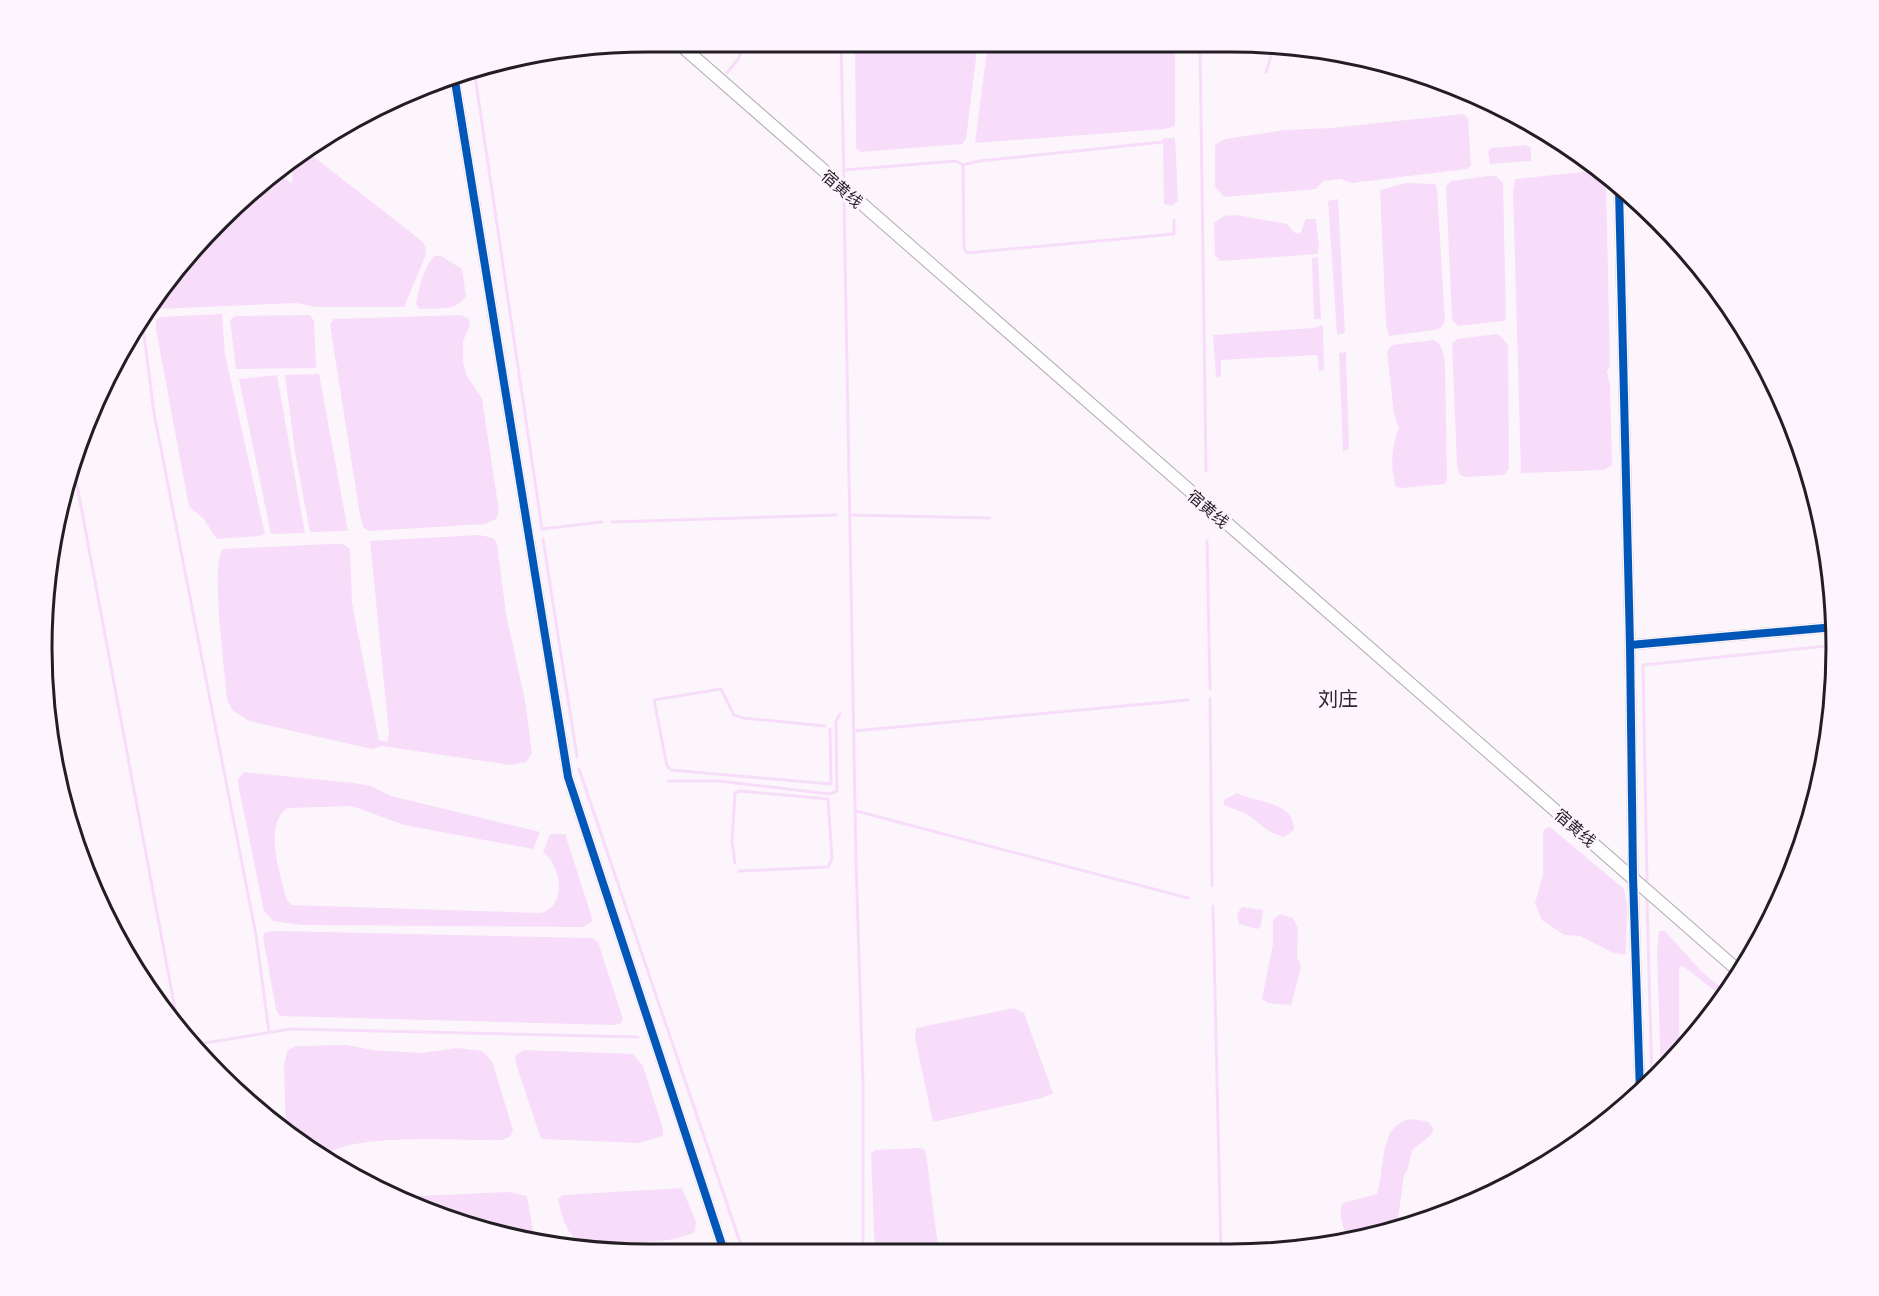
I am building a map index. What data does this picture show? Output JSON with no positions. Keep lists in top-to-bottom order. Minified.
{"streets":{"main road":["宿黄线"]},"districts":["刘庄"]}
